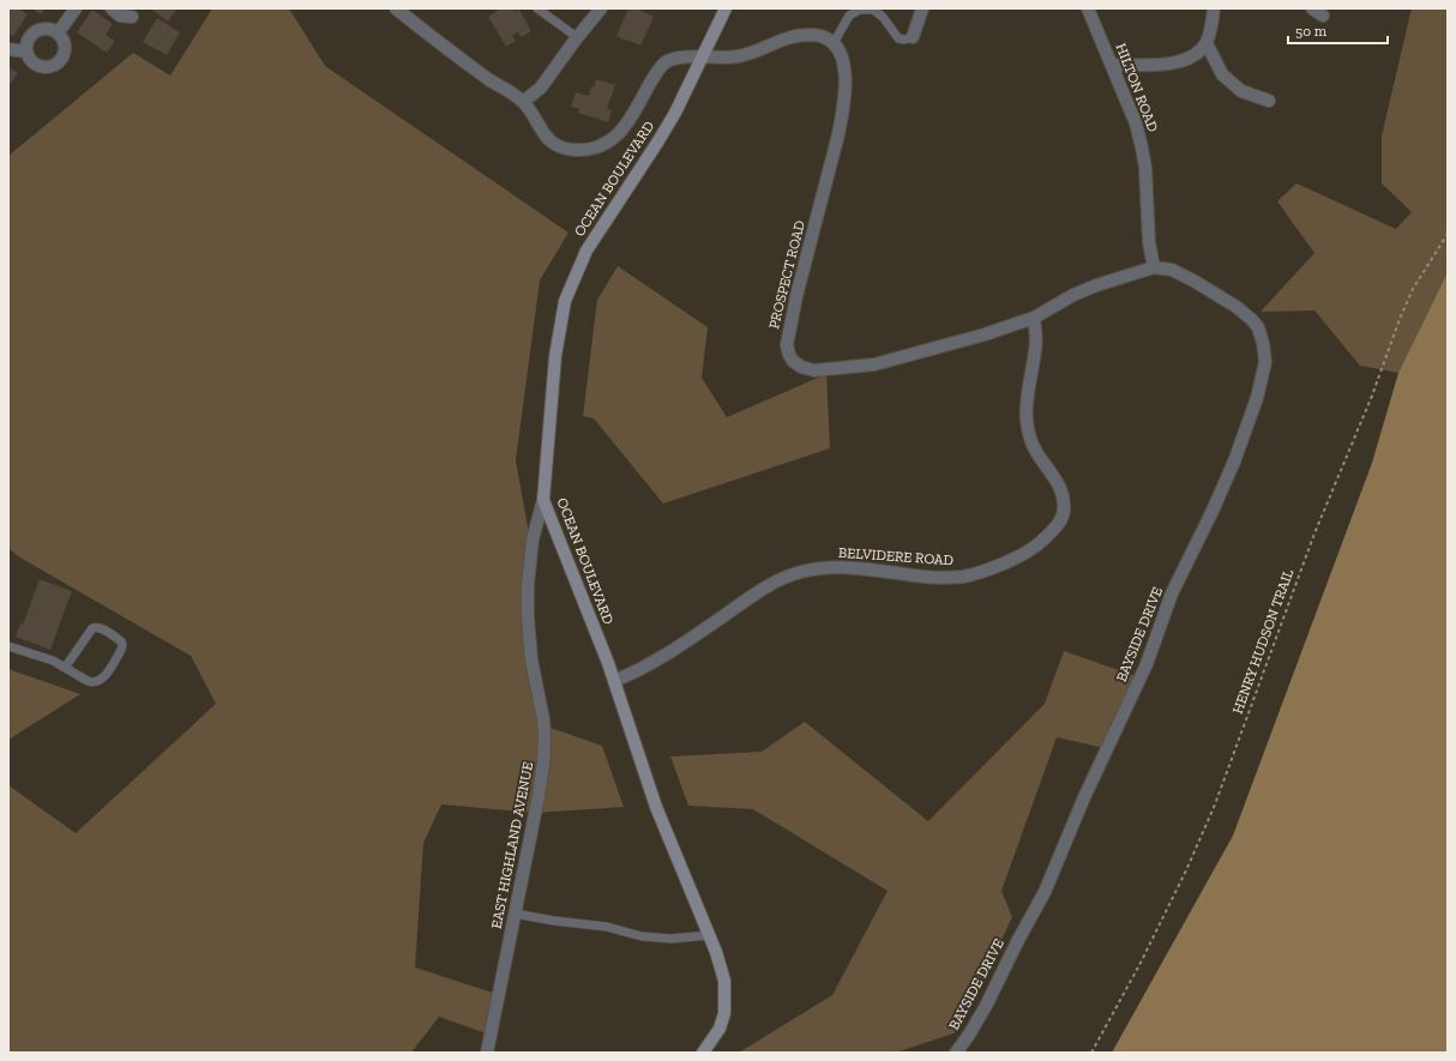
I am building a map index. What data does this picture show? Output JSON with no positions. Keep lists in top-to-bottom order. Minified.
{"streets":{"street":["HILTON ROAD","OCEAN BOULEVARD","PROSPECT ROAD","BELVIDERE ROAD","BAYSIDE DRIVE","EAST HIGHLAND AVENUE"],"path":["HENRY HUDSON TRAIL"]},"crossings":[["HILTON ROAD","PROSPECT ROAD"],["HILTON ROAD","BAYSIDE DRIVE"],["OCEAN BOULEVARD","BELVIDERE ROAD"],["OCEAN BOULEVARD","EAST HIGHLAND AVENUE"],["PROSPECT ROAD","BELVIDERE ROAD"],["PROSPECT ROAD","BAYSIDE DRIVE"]],"scale_bar":"50 m"}
